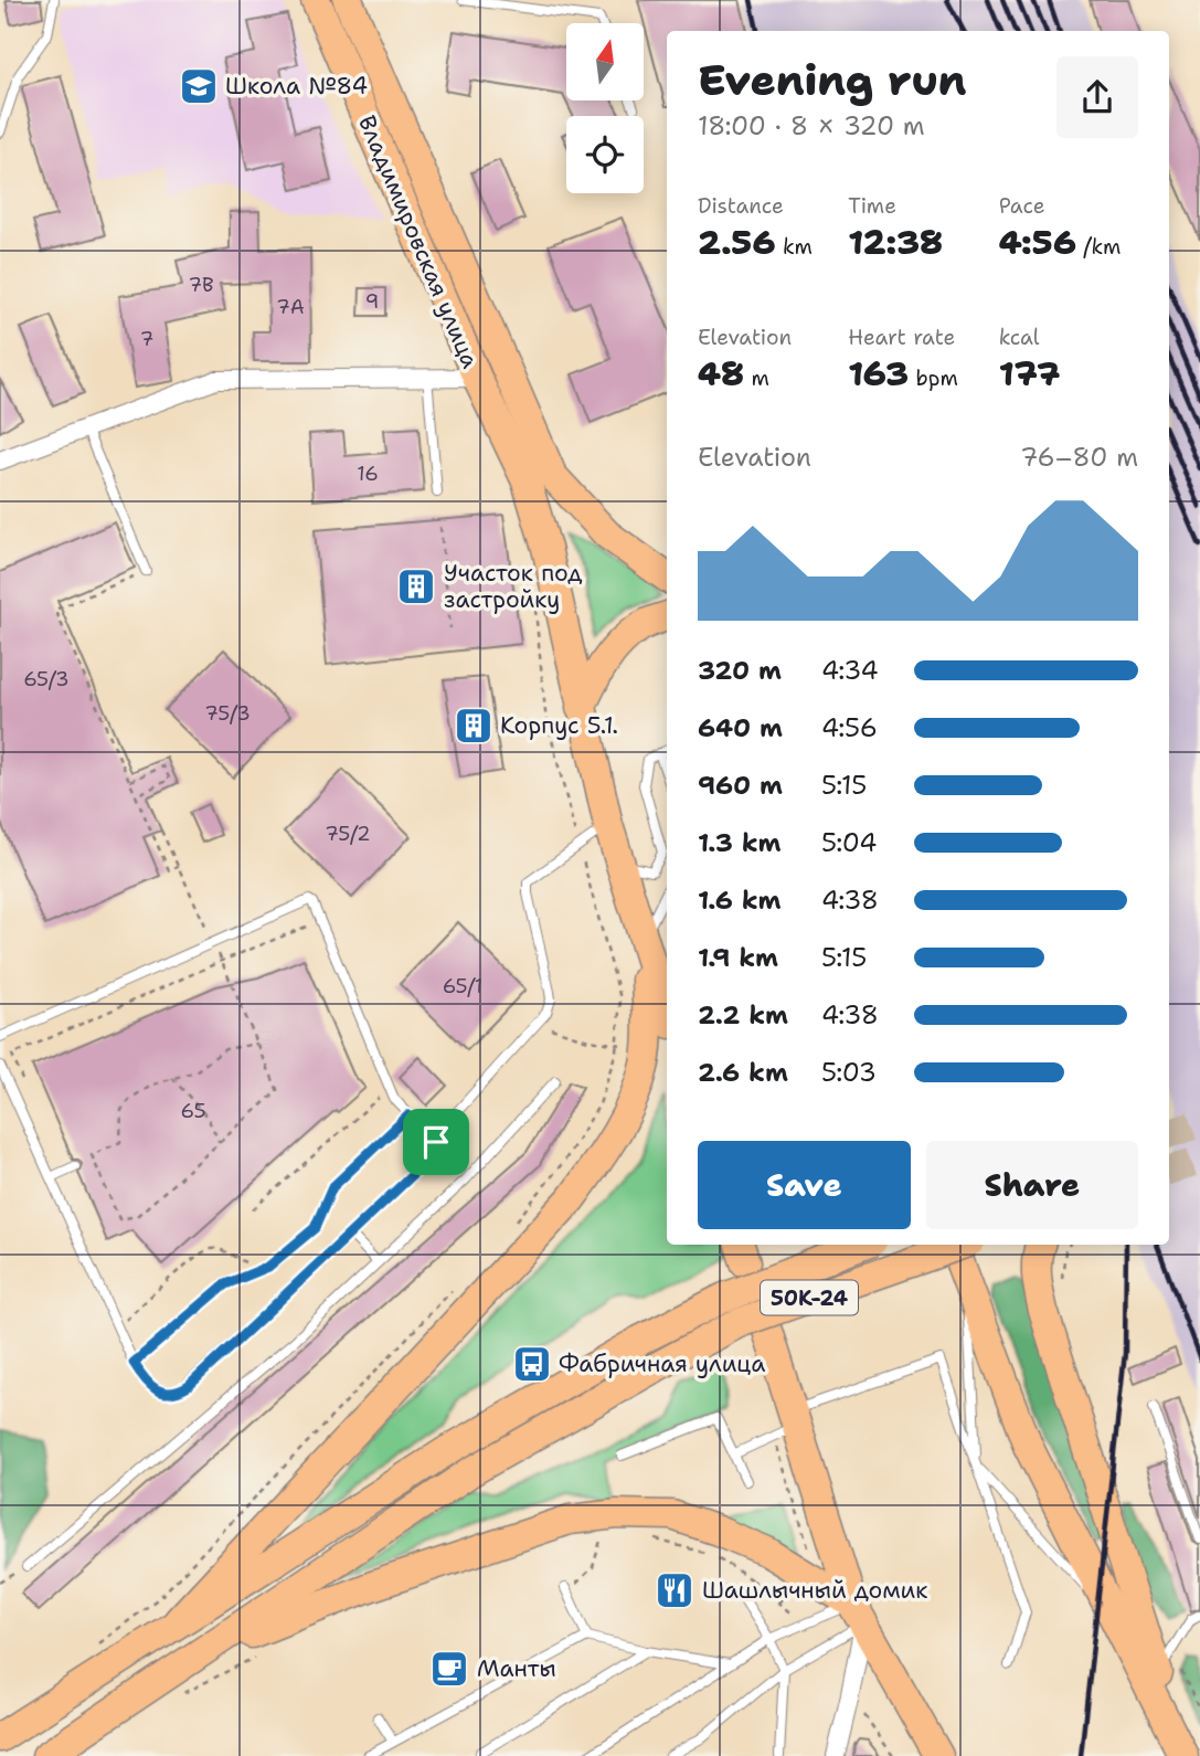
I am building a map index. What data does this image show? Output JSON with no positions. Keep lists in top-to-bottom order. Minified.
{"streets":{"main road":["Владимировская улица","50К-24"]},"places":{"school or university":["Школа №84"],"building":["Участок под застройку","Корпус 5.1."],"bus stop":["Фабричная улица"],"restaurant":["Шашлычный домик"],"cafe":["Манты"]},"house_numbers":["7В","9","7А","7","16","65/3","75/3","75/2","65/1","65"],"north":"top","page":{"heading":["Evening run","18:00 · 8 × 320 m"],"stats":[["Distance","2.56 km"],["Time","12:38"],["Pace","4:56 /km"],["Elevation","48 m"],["Heart rate","163 bpm"],["kcal","177"]],"chart":["Elevation","76–80 m"],"list":[{"name":"320 m","note":"4:34"},{"name":"640 m","note":"4:56"},{"name":"960 m","note":"5:15"},{"name":"1.3 km","note":"5:04"},{"name":"1.6 km","note":"4:38"},{"name":"1.9 km","note":"5:15"},{"name":"2.2 km","note":"4:38"},{"name":"2.6 km","note":"5:03"}],"buttons":["Save","Share"]}}
